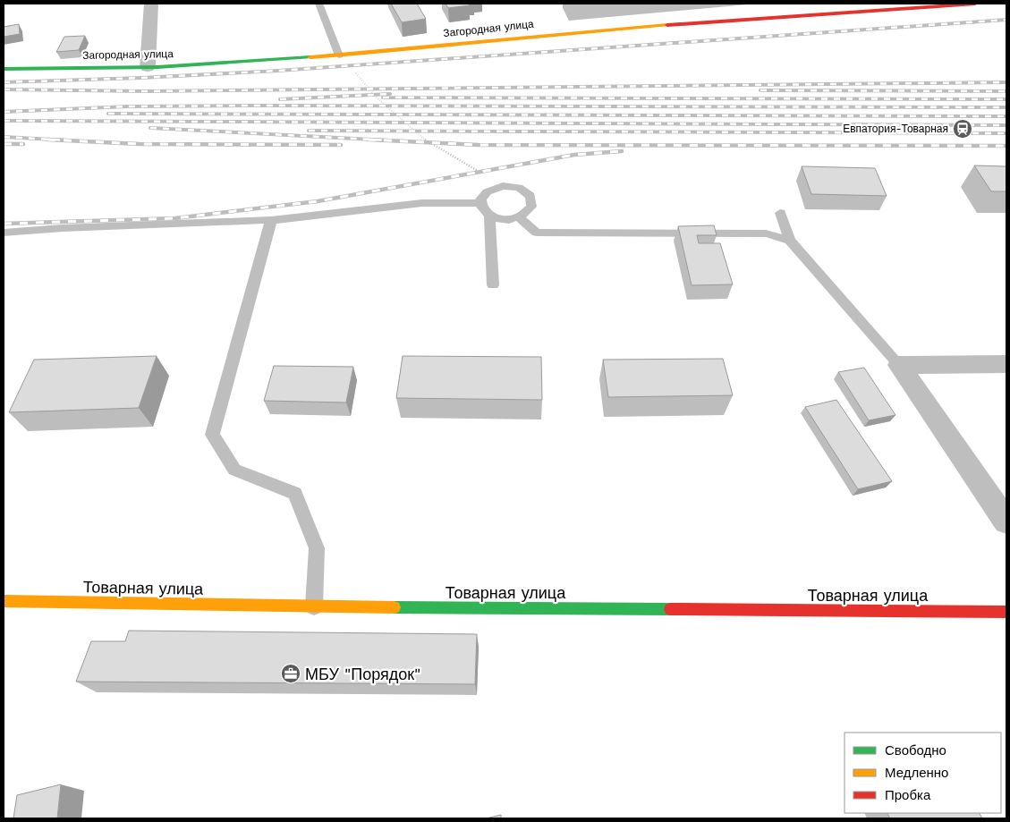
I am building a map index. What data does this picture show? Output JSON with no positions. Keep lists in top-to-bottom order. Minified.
{"streets":{"street":["Загородная улица","Товарная улица"]},"places":{"station":["Евпатория-Товарная"],"office":["МБУ \"Порядок\""]},"legend":["Свободно","Медленно","Пробка"]}
